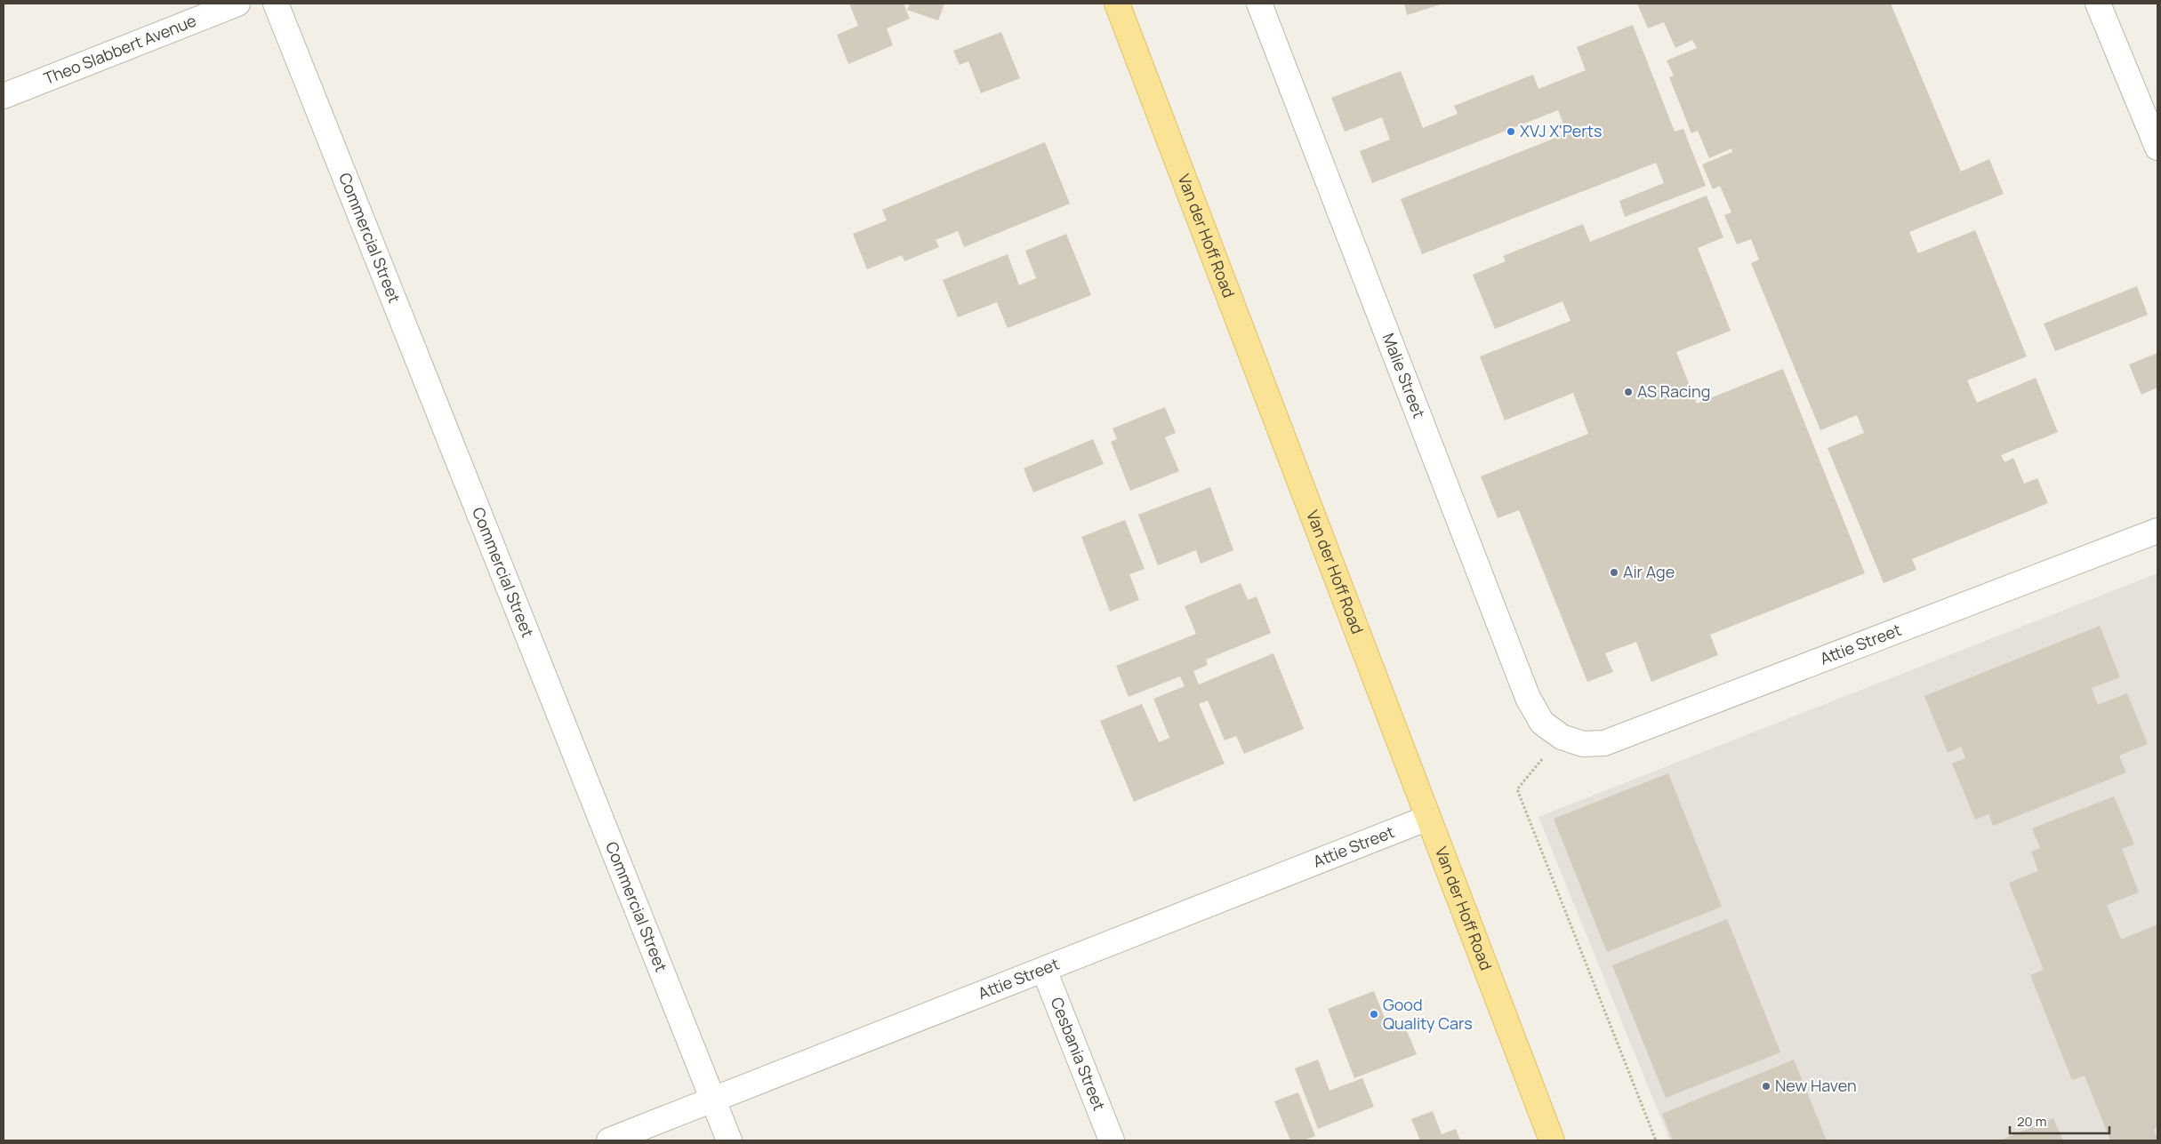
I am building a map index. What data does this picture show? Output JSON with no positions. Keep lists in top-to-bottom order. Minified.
{"streets":{"main road":["Van der Hoff Road"],"street":["Theo Slabbert Avenue","Commercial Street","Malie Street","Attie Street","Cesbania Street"]},"crossings":[["Van der Hoff Road","Attie Street"],["Commercial Street","Attie Street"],["Malie Street","Attie Street"],["Attie Street","Cesbania Street"]],"places":["XVJ X'Perts","AS Racing","Air Age","Good Quality Cars","New Haven"],"scale_bar":"20 m"}
